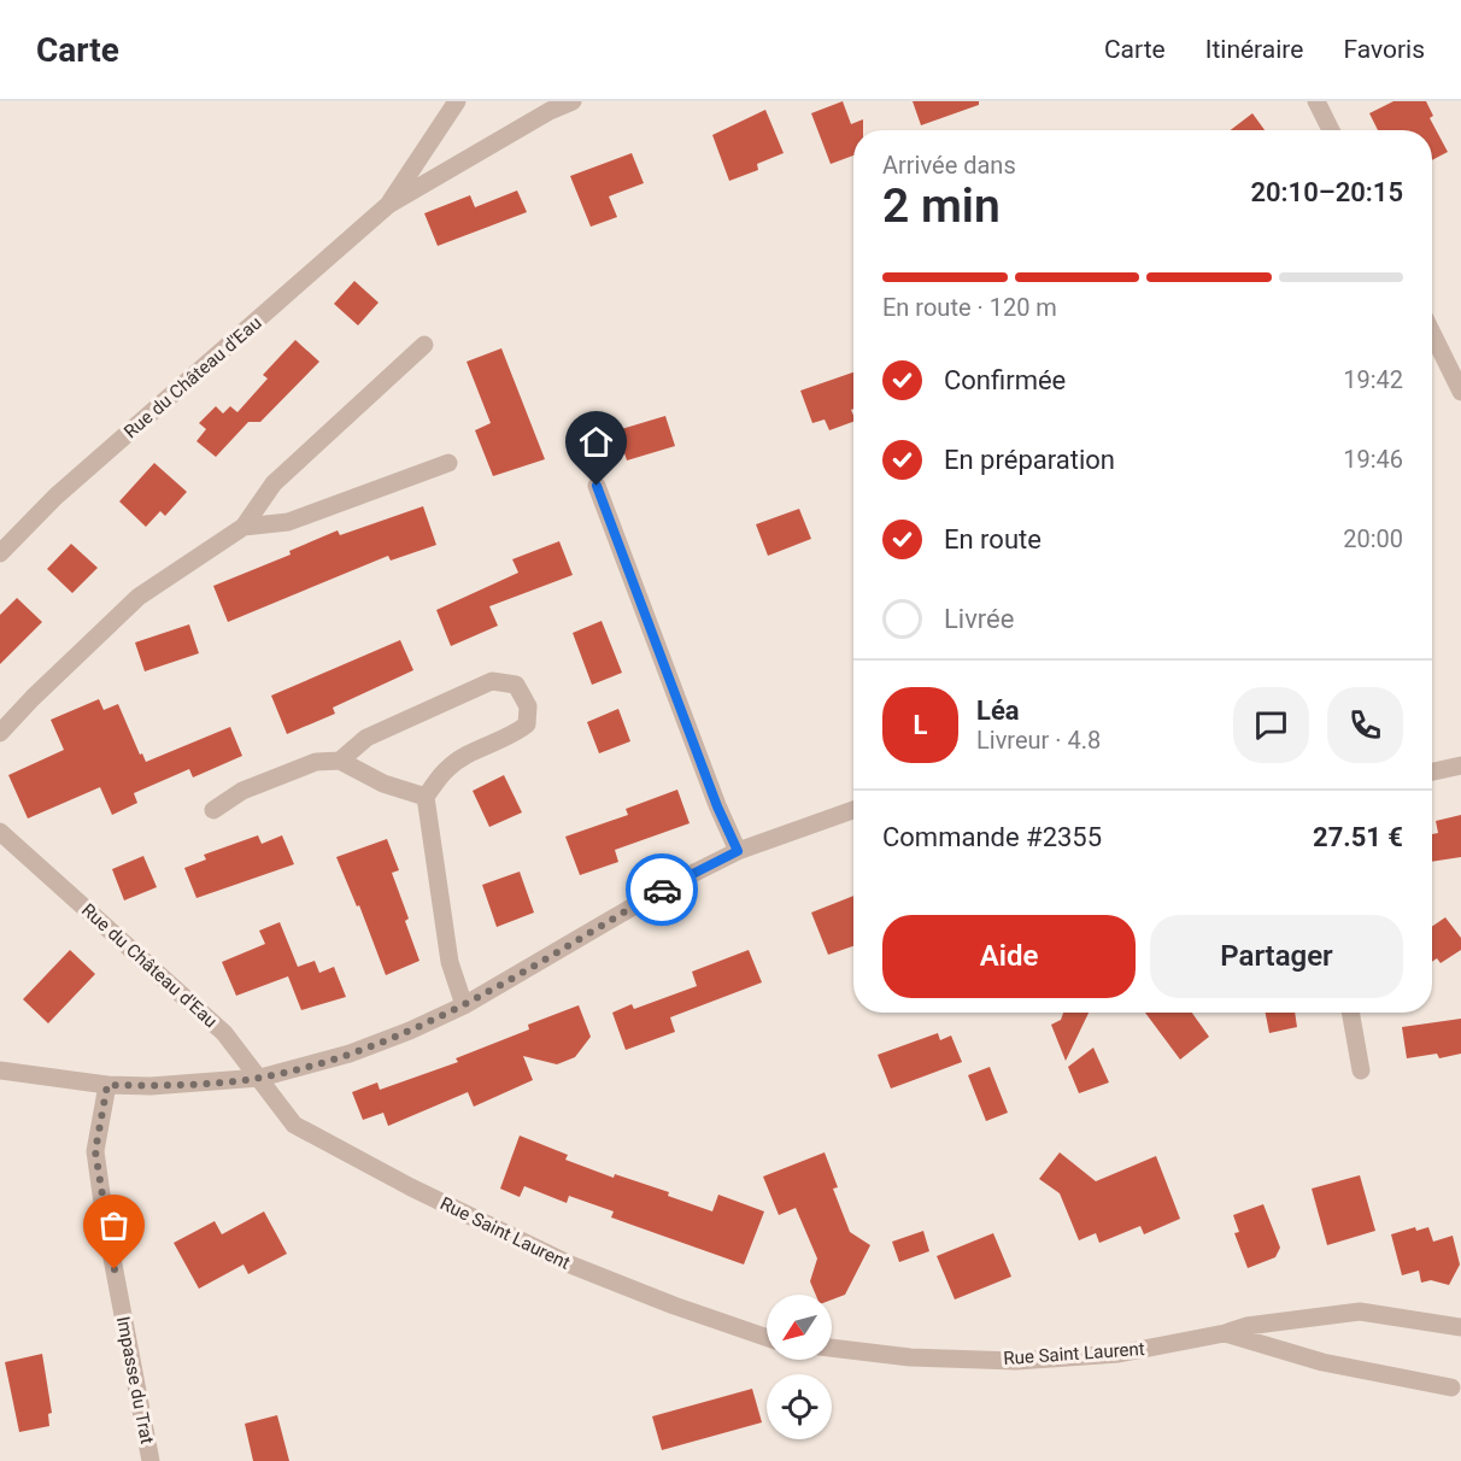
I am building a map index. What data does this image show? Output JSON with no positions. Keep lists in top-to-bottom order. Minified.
{"streets":{"street":["Rue du Château d'Eau","Rue Saint Laurent","Impasse du Trat"]},"crossings":[["Rue du Château d'Eau","Rue Saint Laurent"]],"north":"bottom left","page":{"header":"Carte","nav":["Carte","Itinéraire","Favoris"],"heading":["2 min","Arrivée dans","20:10–20:15"],"panel":["Léa","Livreur · 4.8","Commande #2355","27.51 €"],"bar":"En route · 120 m","list":[["Confirmée","19:42"],["En préparation","19:46"],["En route","20:00"],"Livrée"],"round":"L","buttons":["Aide","Partager"]}}
